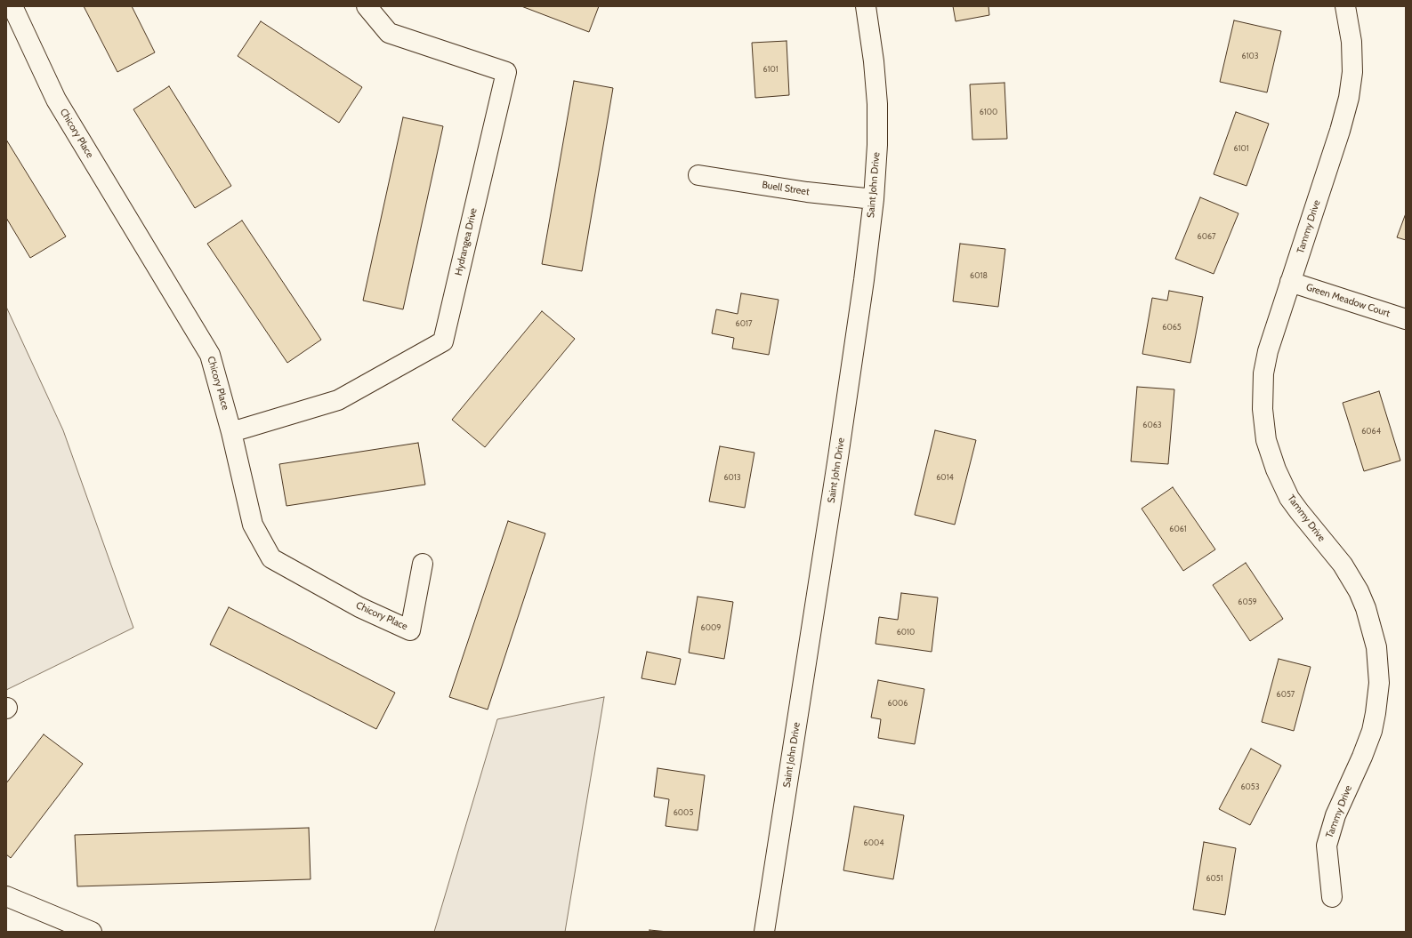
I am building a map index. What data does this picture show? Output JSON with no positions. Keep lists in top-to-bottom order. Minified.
{"streets":{"street":["Chicory Place","Saint John Drive","Buell Street","Tammy Drive","Hydrangea Drive","Green Meadow Court"]},"crossings":[["Chicory Place","Hydrangea Drive"],["Saint John Drive","Buell Street"],["Tammy Drive","Green Meadow Court"]],"house_numbers":["6103","6101","6100","6101","6067","6018","6017","6065","6063","6064","6013","6014","6061","6059","6009","6010","6057","6006","6053","6005","6004","6051"]}
